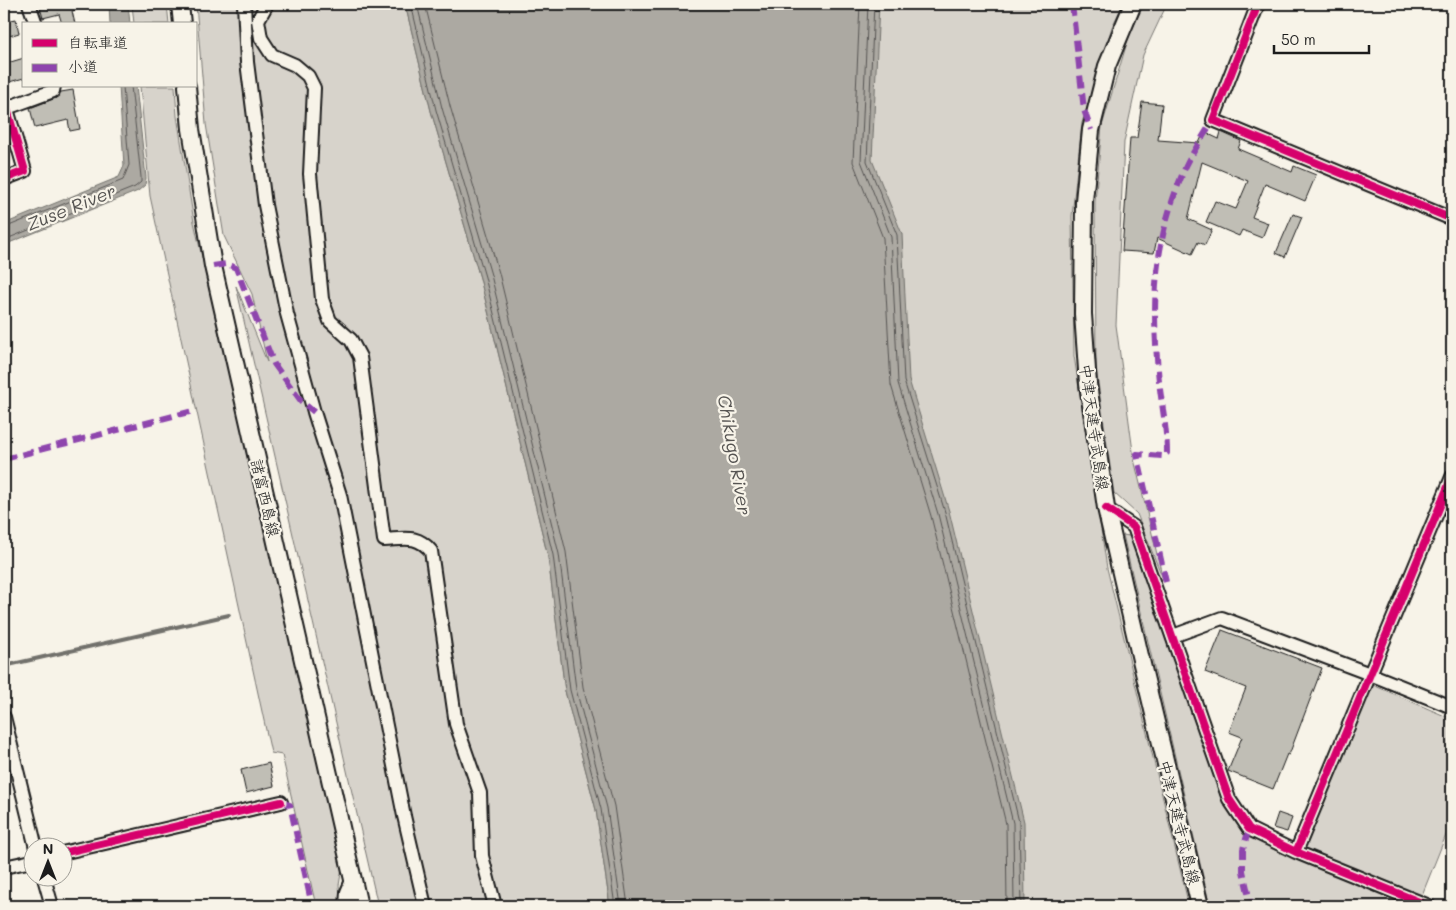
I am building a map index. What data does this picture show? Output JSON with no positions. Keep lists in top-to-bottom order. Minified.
{"streets":{"main road":["中津天建寺武島線","諸富西島線"]},"water":["Zuse River","Chikugo River"],"legend":["自転車道","小道"],"scale_bar":"50 m","north":"top"}
